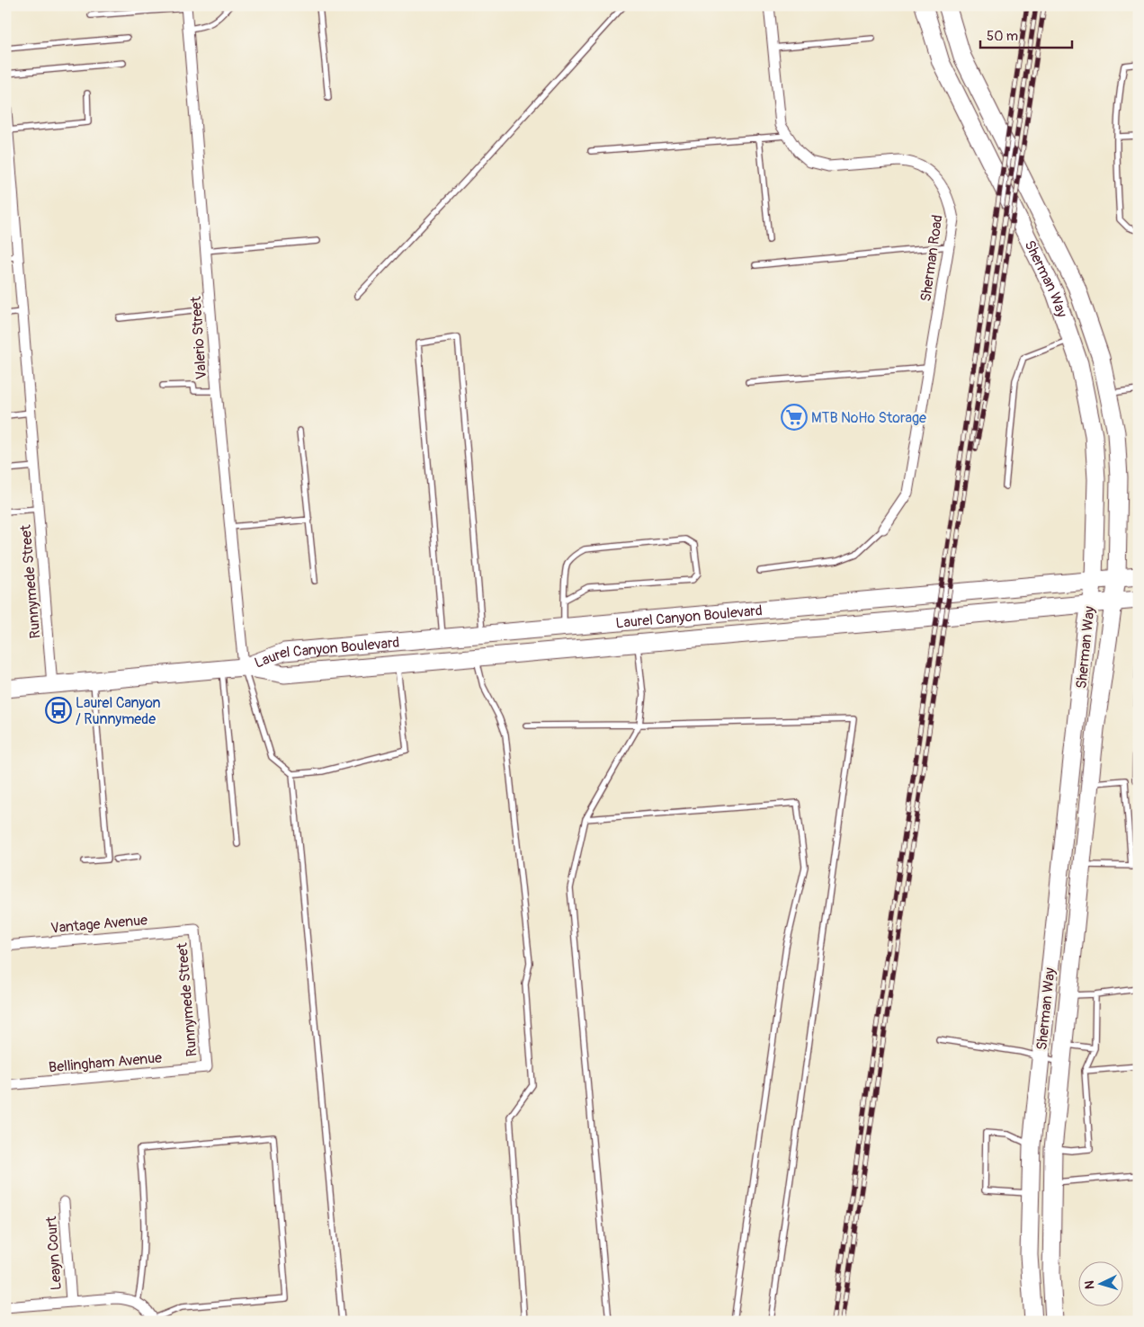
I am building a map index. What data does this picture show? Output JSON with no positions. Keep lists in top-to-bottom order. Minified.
{"streets":{"main road":["Sherman Way","Laurel Canyon Boulevard"],"street":["Sherman Road","Valerio Street","Runnymede Street","Vantage Avenue","Bellingham Avenue","Leayn Court"]},"crossings":[["Sherman Way","Laurel Canyon Boulevard"],["Valerio Street","Laurel Canyon Boulevard"],["Runnymede Street","Laurel Canyon Boulevard"],["Runnymede Street","Vantage Avenue"],["Runnymede Street","Bellingham Avenue"]],"places":{"supermarket":["MTB NoHo Storage"],"bus stop":["Laurel Canyon / Runnymede"]},"scale_bar":"50 m","north":"left"}
